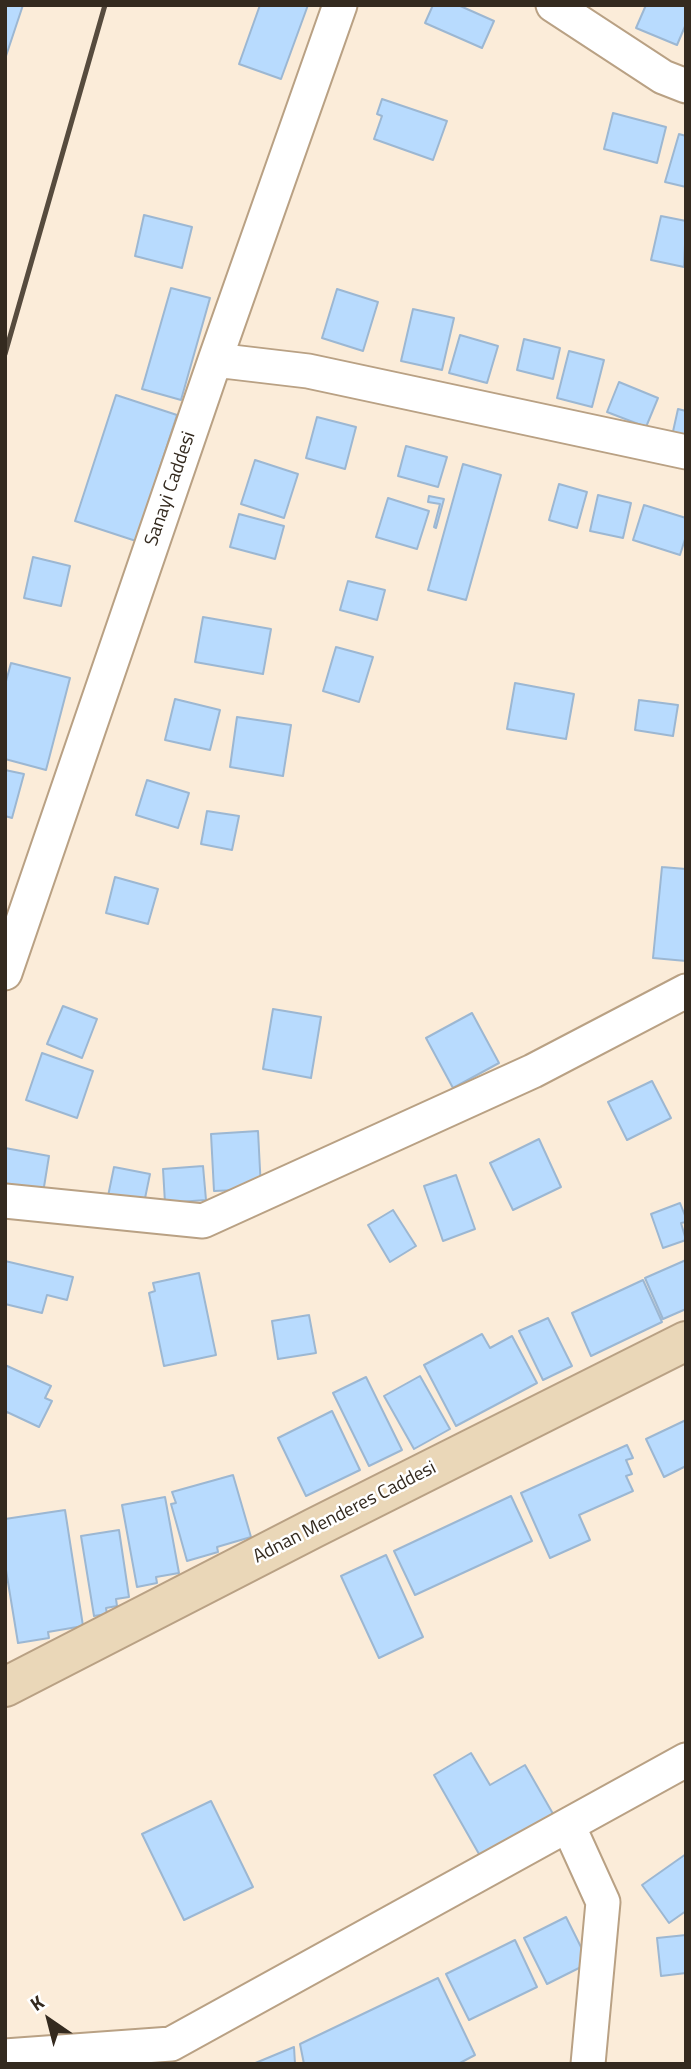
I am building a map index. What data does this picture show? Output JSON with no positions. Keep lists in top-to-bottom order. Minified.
{"streets":{"street":["Sanayi Caddesi","Adnan Menderes Caddesi"]},"north":"top left"}
